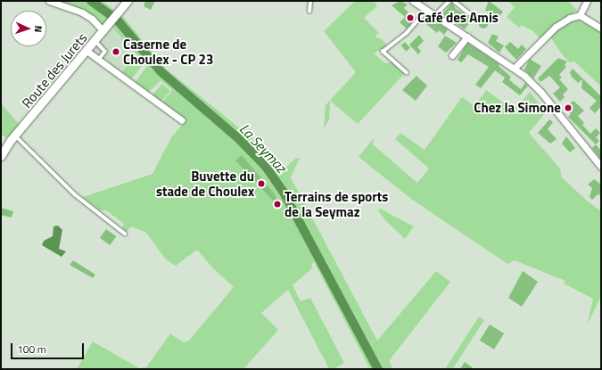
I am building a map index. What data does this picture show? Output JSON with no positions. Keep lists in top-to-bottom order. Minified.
{"streets":{"street":["Route des Jurets"]},"water":["La Seymaz"],"places":["Café des Amis","Caserne de Choulex - CP 23","Chez la Simone","Buvette du stade de Choulex","Terrains de sports de la Seymaz"],"scale_bar":"100 m","north":"right"}
